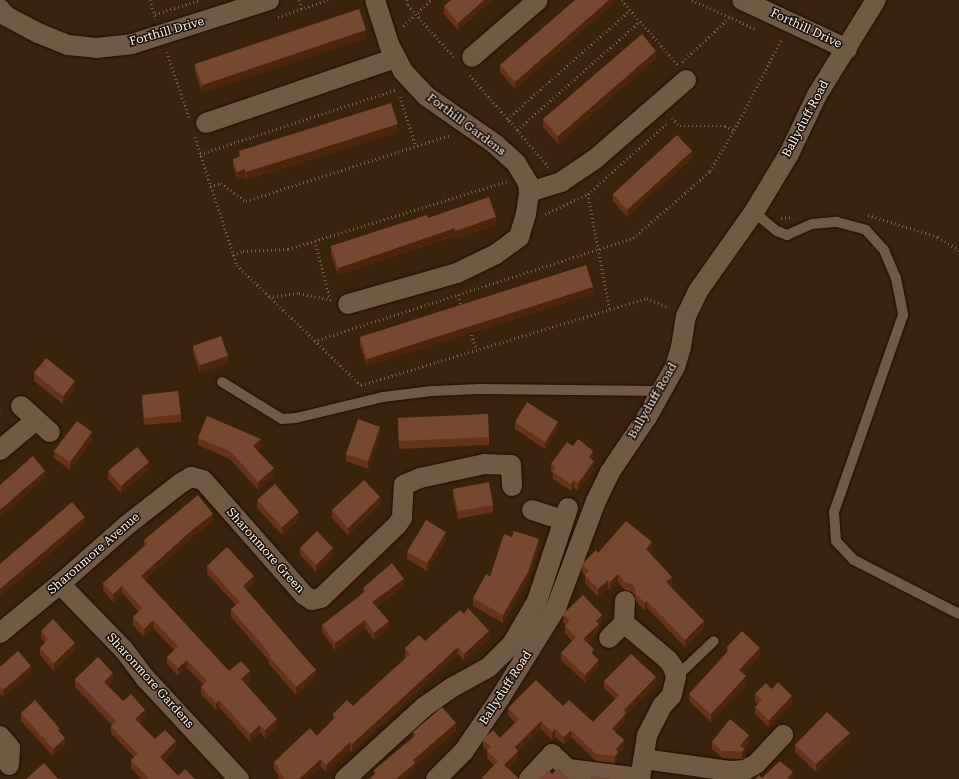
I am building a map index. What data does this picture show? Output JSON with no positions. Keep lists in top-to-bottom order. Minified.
{"streets":{"street":["Forthill Drive","Ballyduff Road","Forthill Gardens","Sharonmore Green","Sharonmore Avenue","Sharonmore Gardens"]},"crossings":[["Forthill Drive","Ballyduff Road"],["Sharonmore Green","Sharonmore Avenue"],["Sharonmore Avenue","Sharonmore Gardens"]]}
